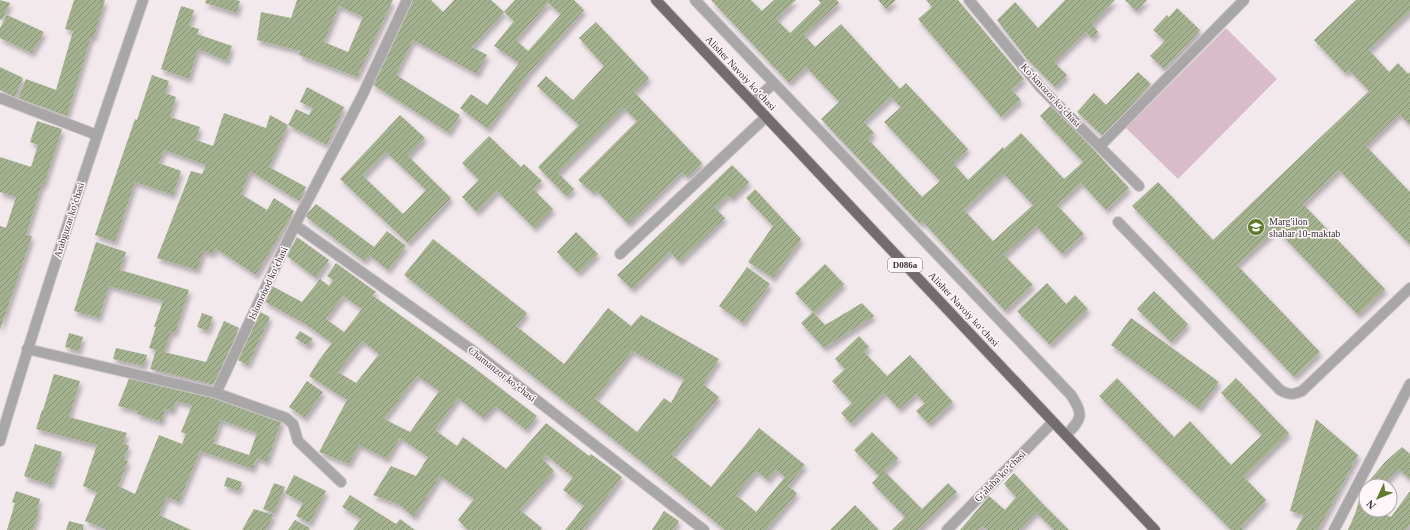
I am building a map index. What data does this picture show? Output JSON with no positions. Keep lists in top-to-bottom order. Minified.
{"streets":{"main road":["Alisher Navoiy koʻchasi","D086a"],"street":["Koʻkmozor koʻchasi","Arabguzar koʻchasi","Islomobod koʻchasi","Chamanzor koʻchasi","Gʻalaba koʻchasi"]},"crossings":[["Alisher Navoiy koʻchasi","Gʻalaba koʻchasi"],["Islomobod koʻchasi","Chamanzor koʻchasi"]],"places":{"school or university":["Marg'ilon shahar 10-maktab"]},"north":"bottom left"}
